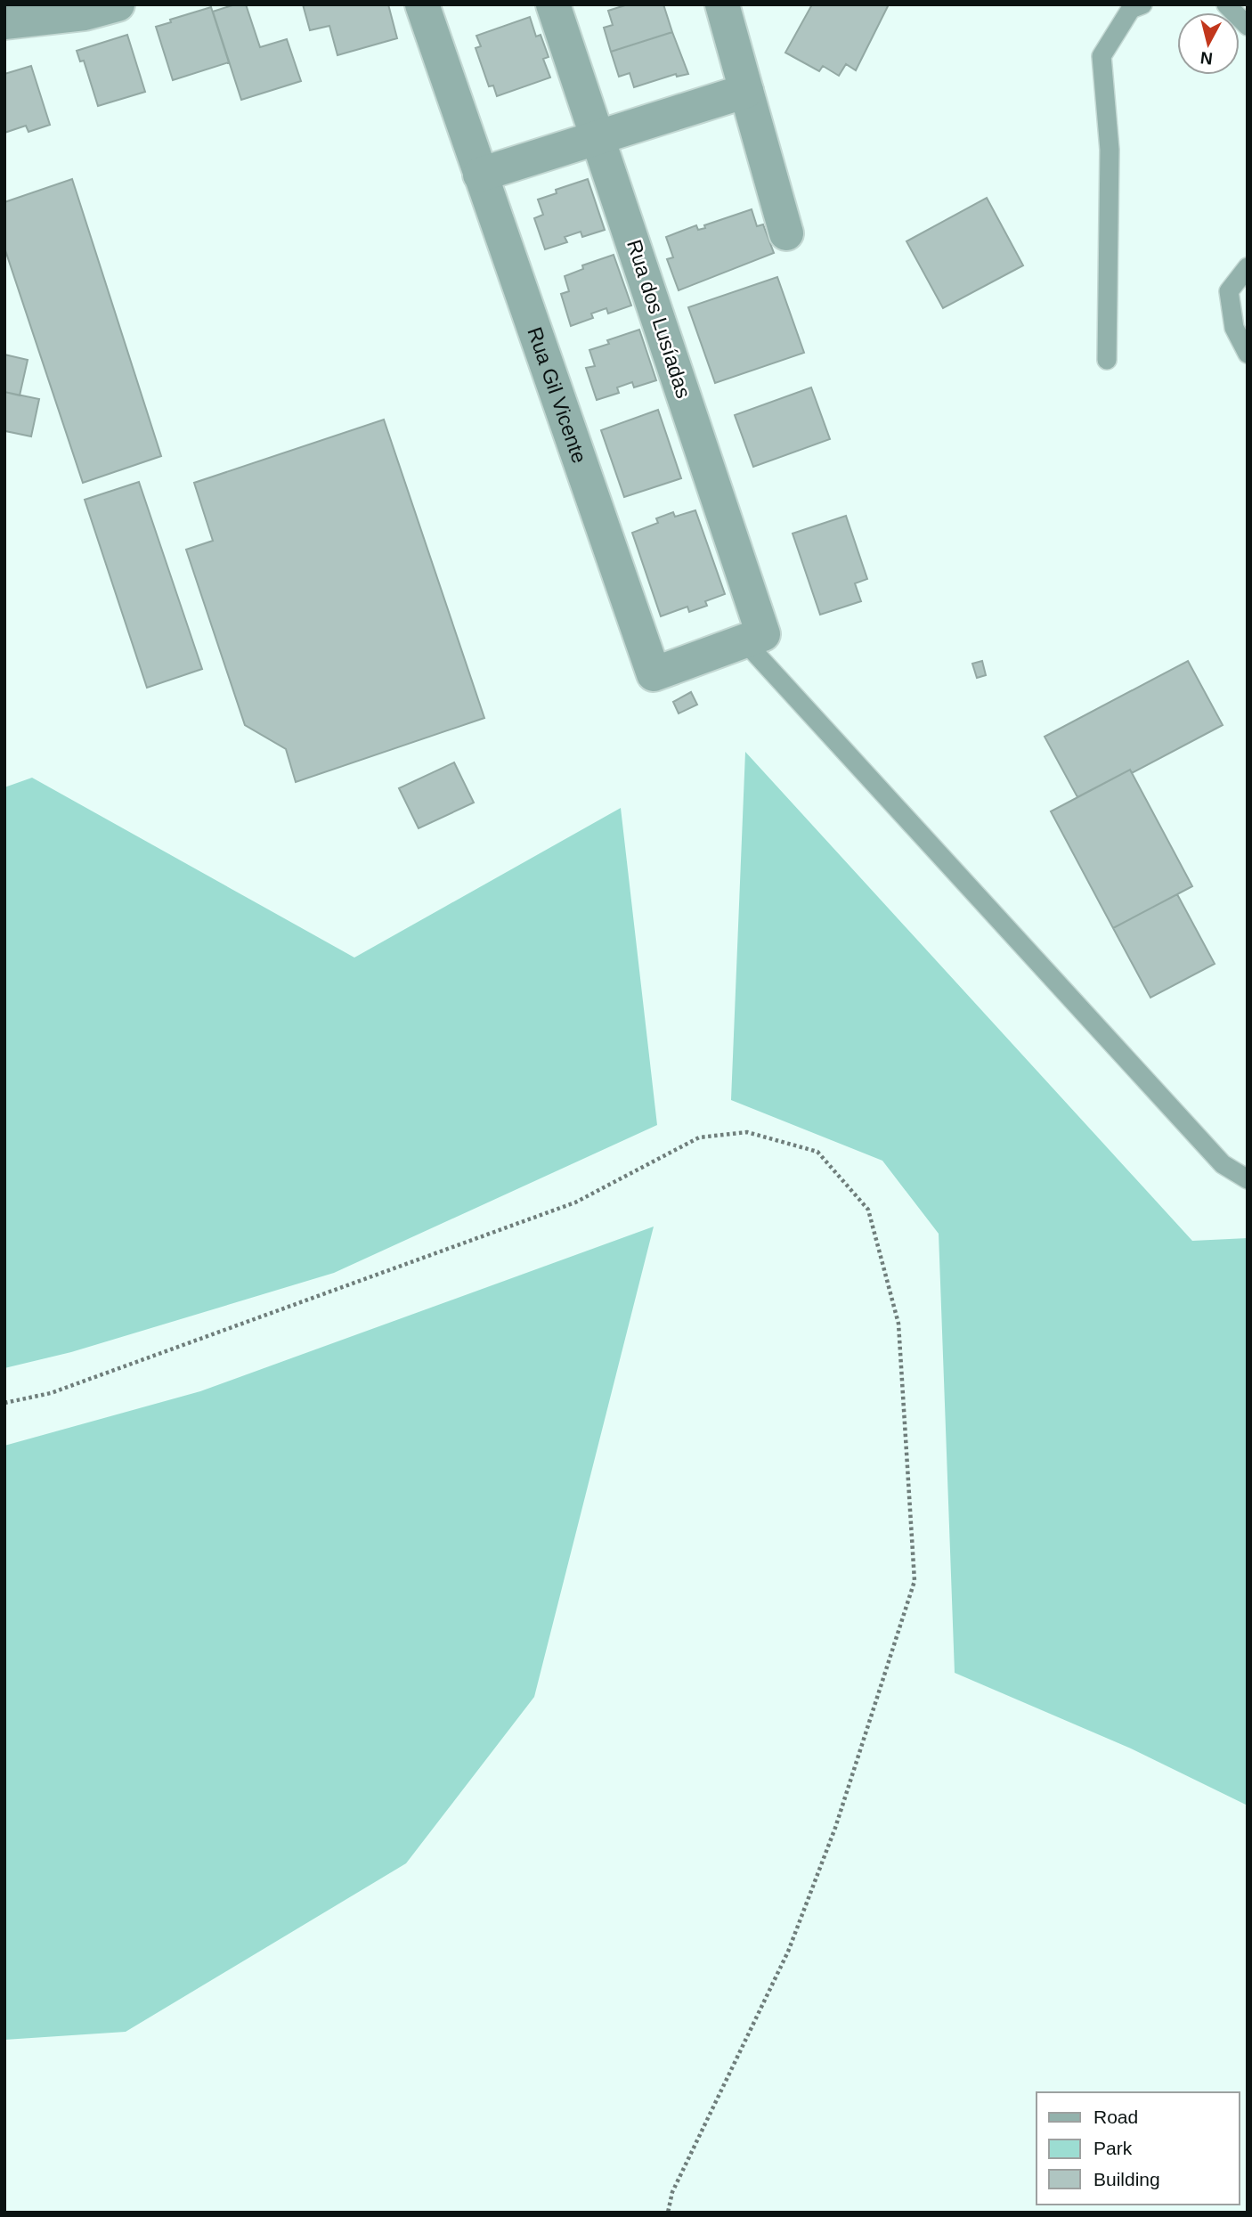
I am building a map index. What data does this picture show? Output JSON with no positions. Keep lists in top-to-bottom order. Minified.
{"streets":{"street":["Rua dos Lusíadas","Rua Gil Vicente"]},"crossings":[["Rua dos Lusíadas","Rua Gil Vicente"]],"legend":["Road","Park","Building"],"north":"bottom"}
